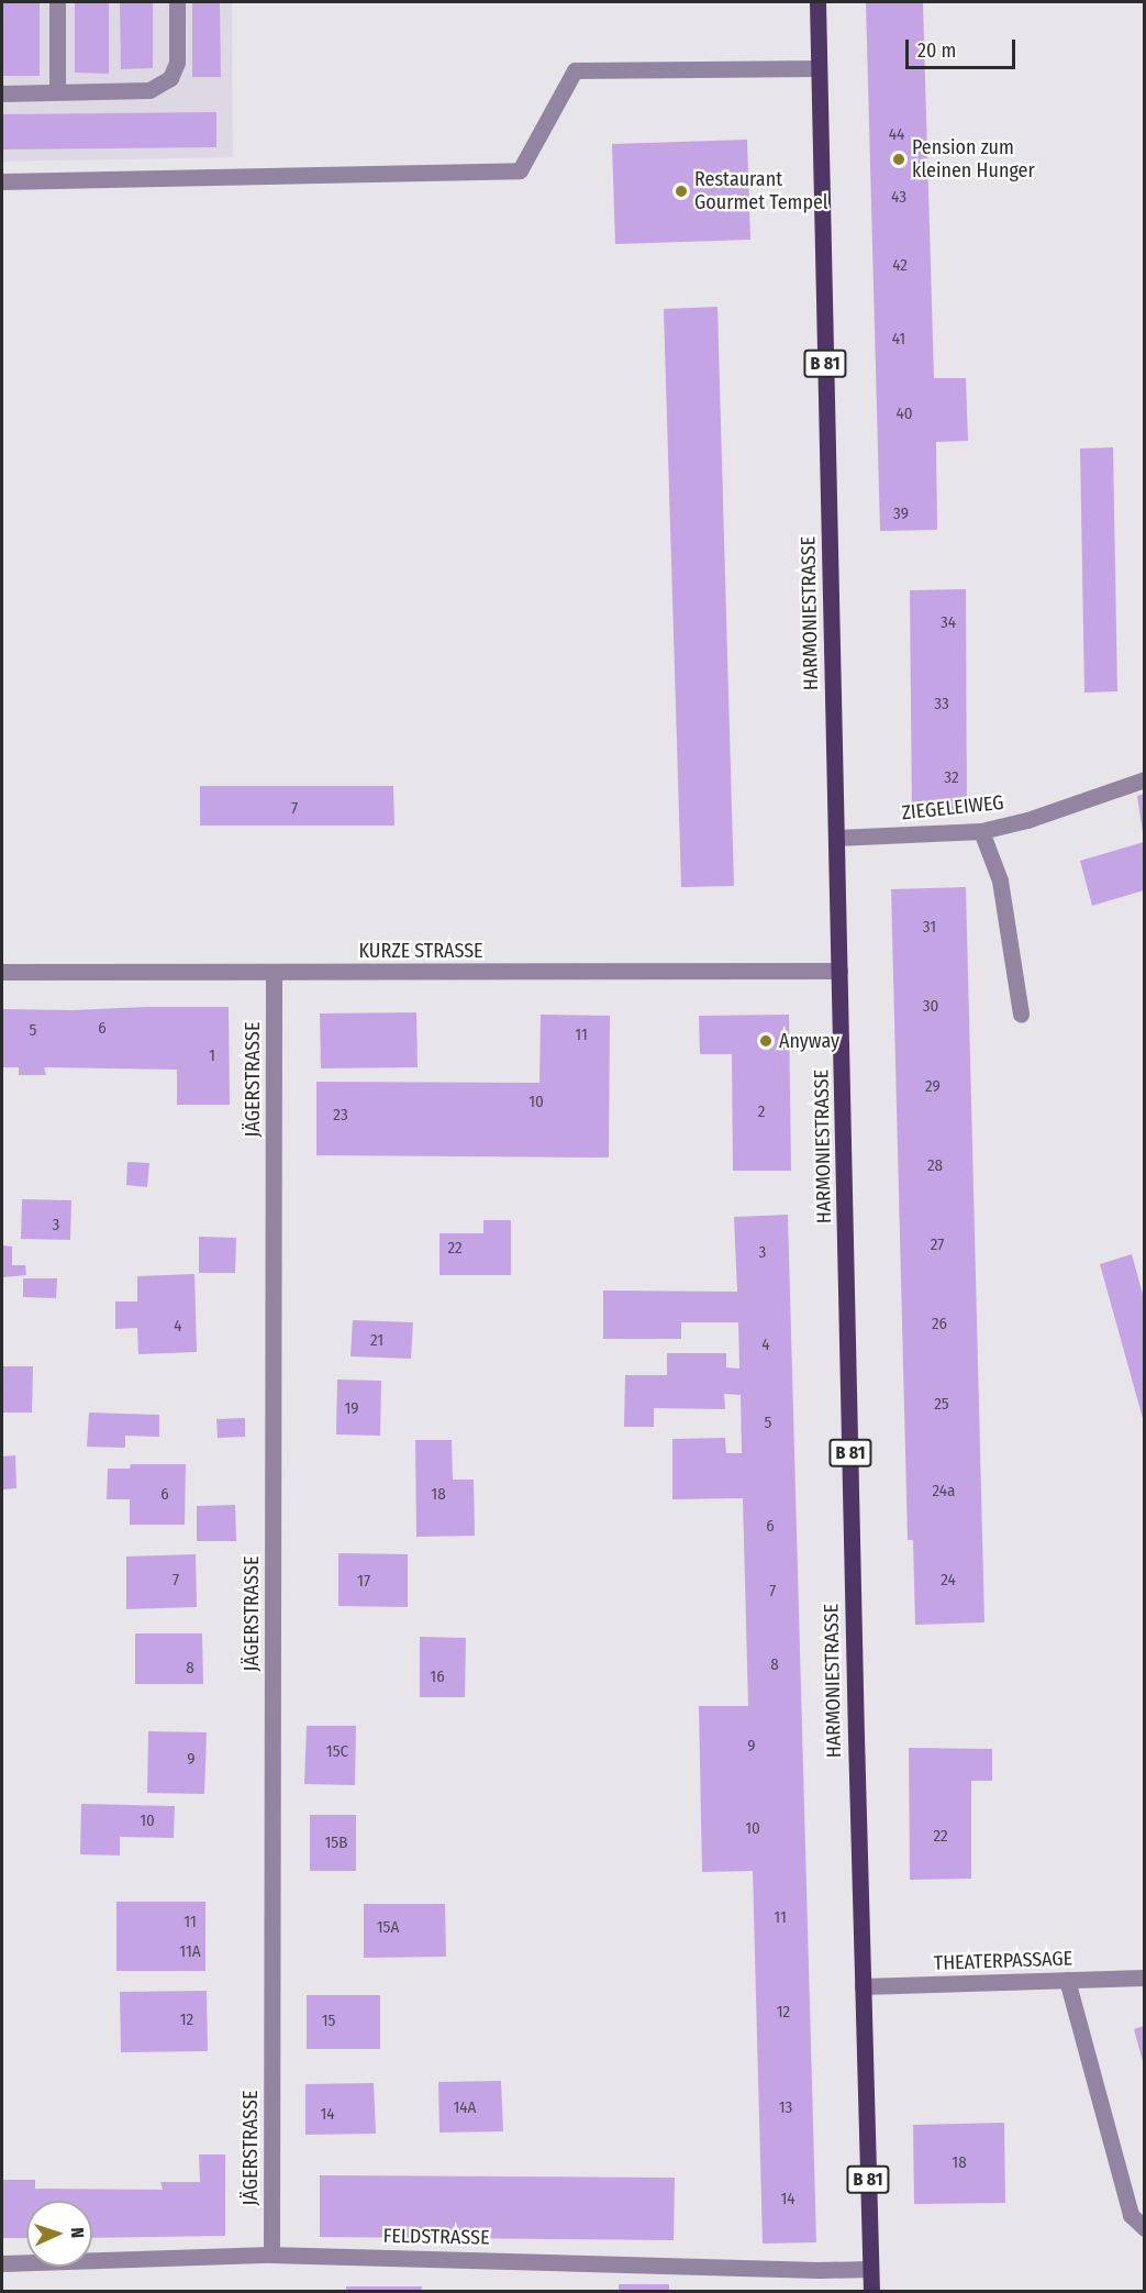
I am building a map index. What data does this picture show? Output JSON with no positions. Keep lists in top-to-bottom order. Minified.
{"streets":{"main road":["B 81","HARMONIESTRASSE"],"street":["ZIEGELEIWEG","KURZE STRASSE","JÄGERSTRASSE","THEATERPASSAGE","FELDSTRASSE"]},"crossings":[["HARMONIESTRASSE","ZIEGELEIWEG"],["HARMONIESTRASSE","KURZE STRASSE"],["HARMONIESTRASSE","THEATERPASSAGE"],["HARMONIESTRASSE","FELDSTRASSE"],["KURZE STRASSE","JÄGERSTRASSE"],["JÄGERSTRASSE","FELDSTRASSE"]],"places":["Pension zum kleinen Hunger","Restaurant Gourmet Tempel","Anyway"],"house_numbers":["44","43","42","41","40","39","34","33","32","7","31","30","6","5","11","1","29","10","2","23","28","3","27","22","3","26","4","21","4","25","19","5","24a","6","18","6","7","24","17","7","8","8","16","9","15C","9","10","10","22","15B","11","11","15A","11A","12","12","15","14A","13","14","18","14"],"scale_bar":"20 m","north":"right"}
